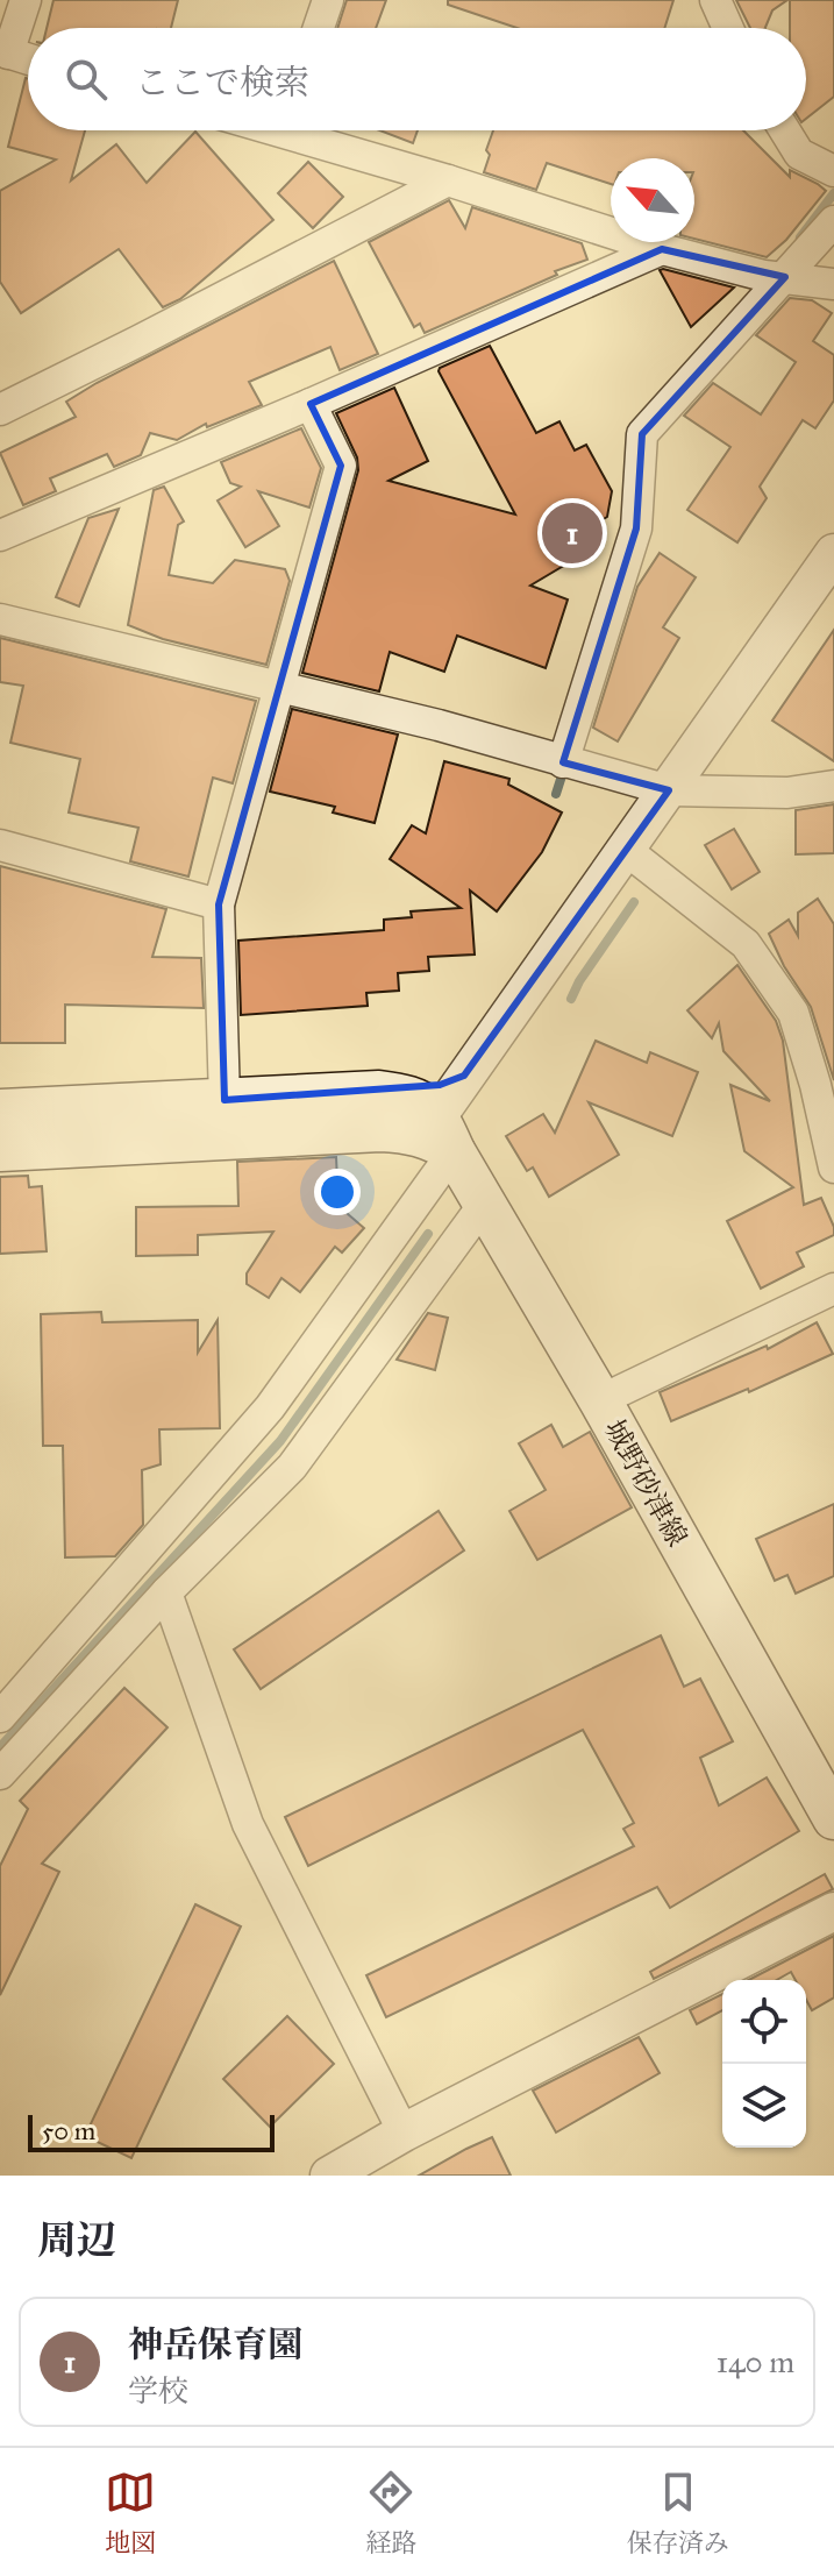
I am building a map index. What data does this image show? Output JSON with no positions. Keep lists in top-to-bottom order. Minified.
{"streets":{"main road":["城野砂津線"]},"scale_bar":"50 m","north":"top left","page":{"search":"ここで検索","pins":"1","scale":"50 m","heading":"周辺","list":[{"mark":"1","name":"神岳保育園","note":"学校","value":"140 m"}],"nav":["地図","経路","保存済み"]}}
